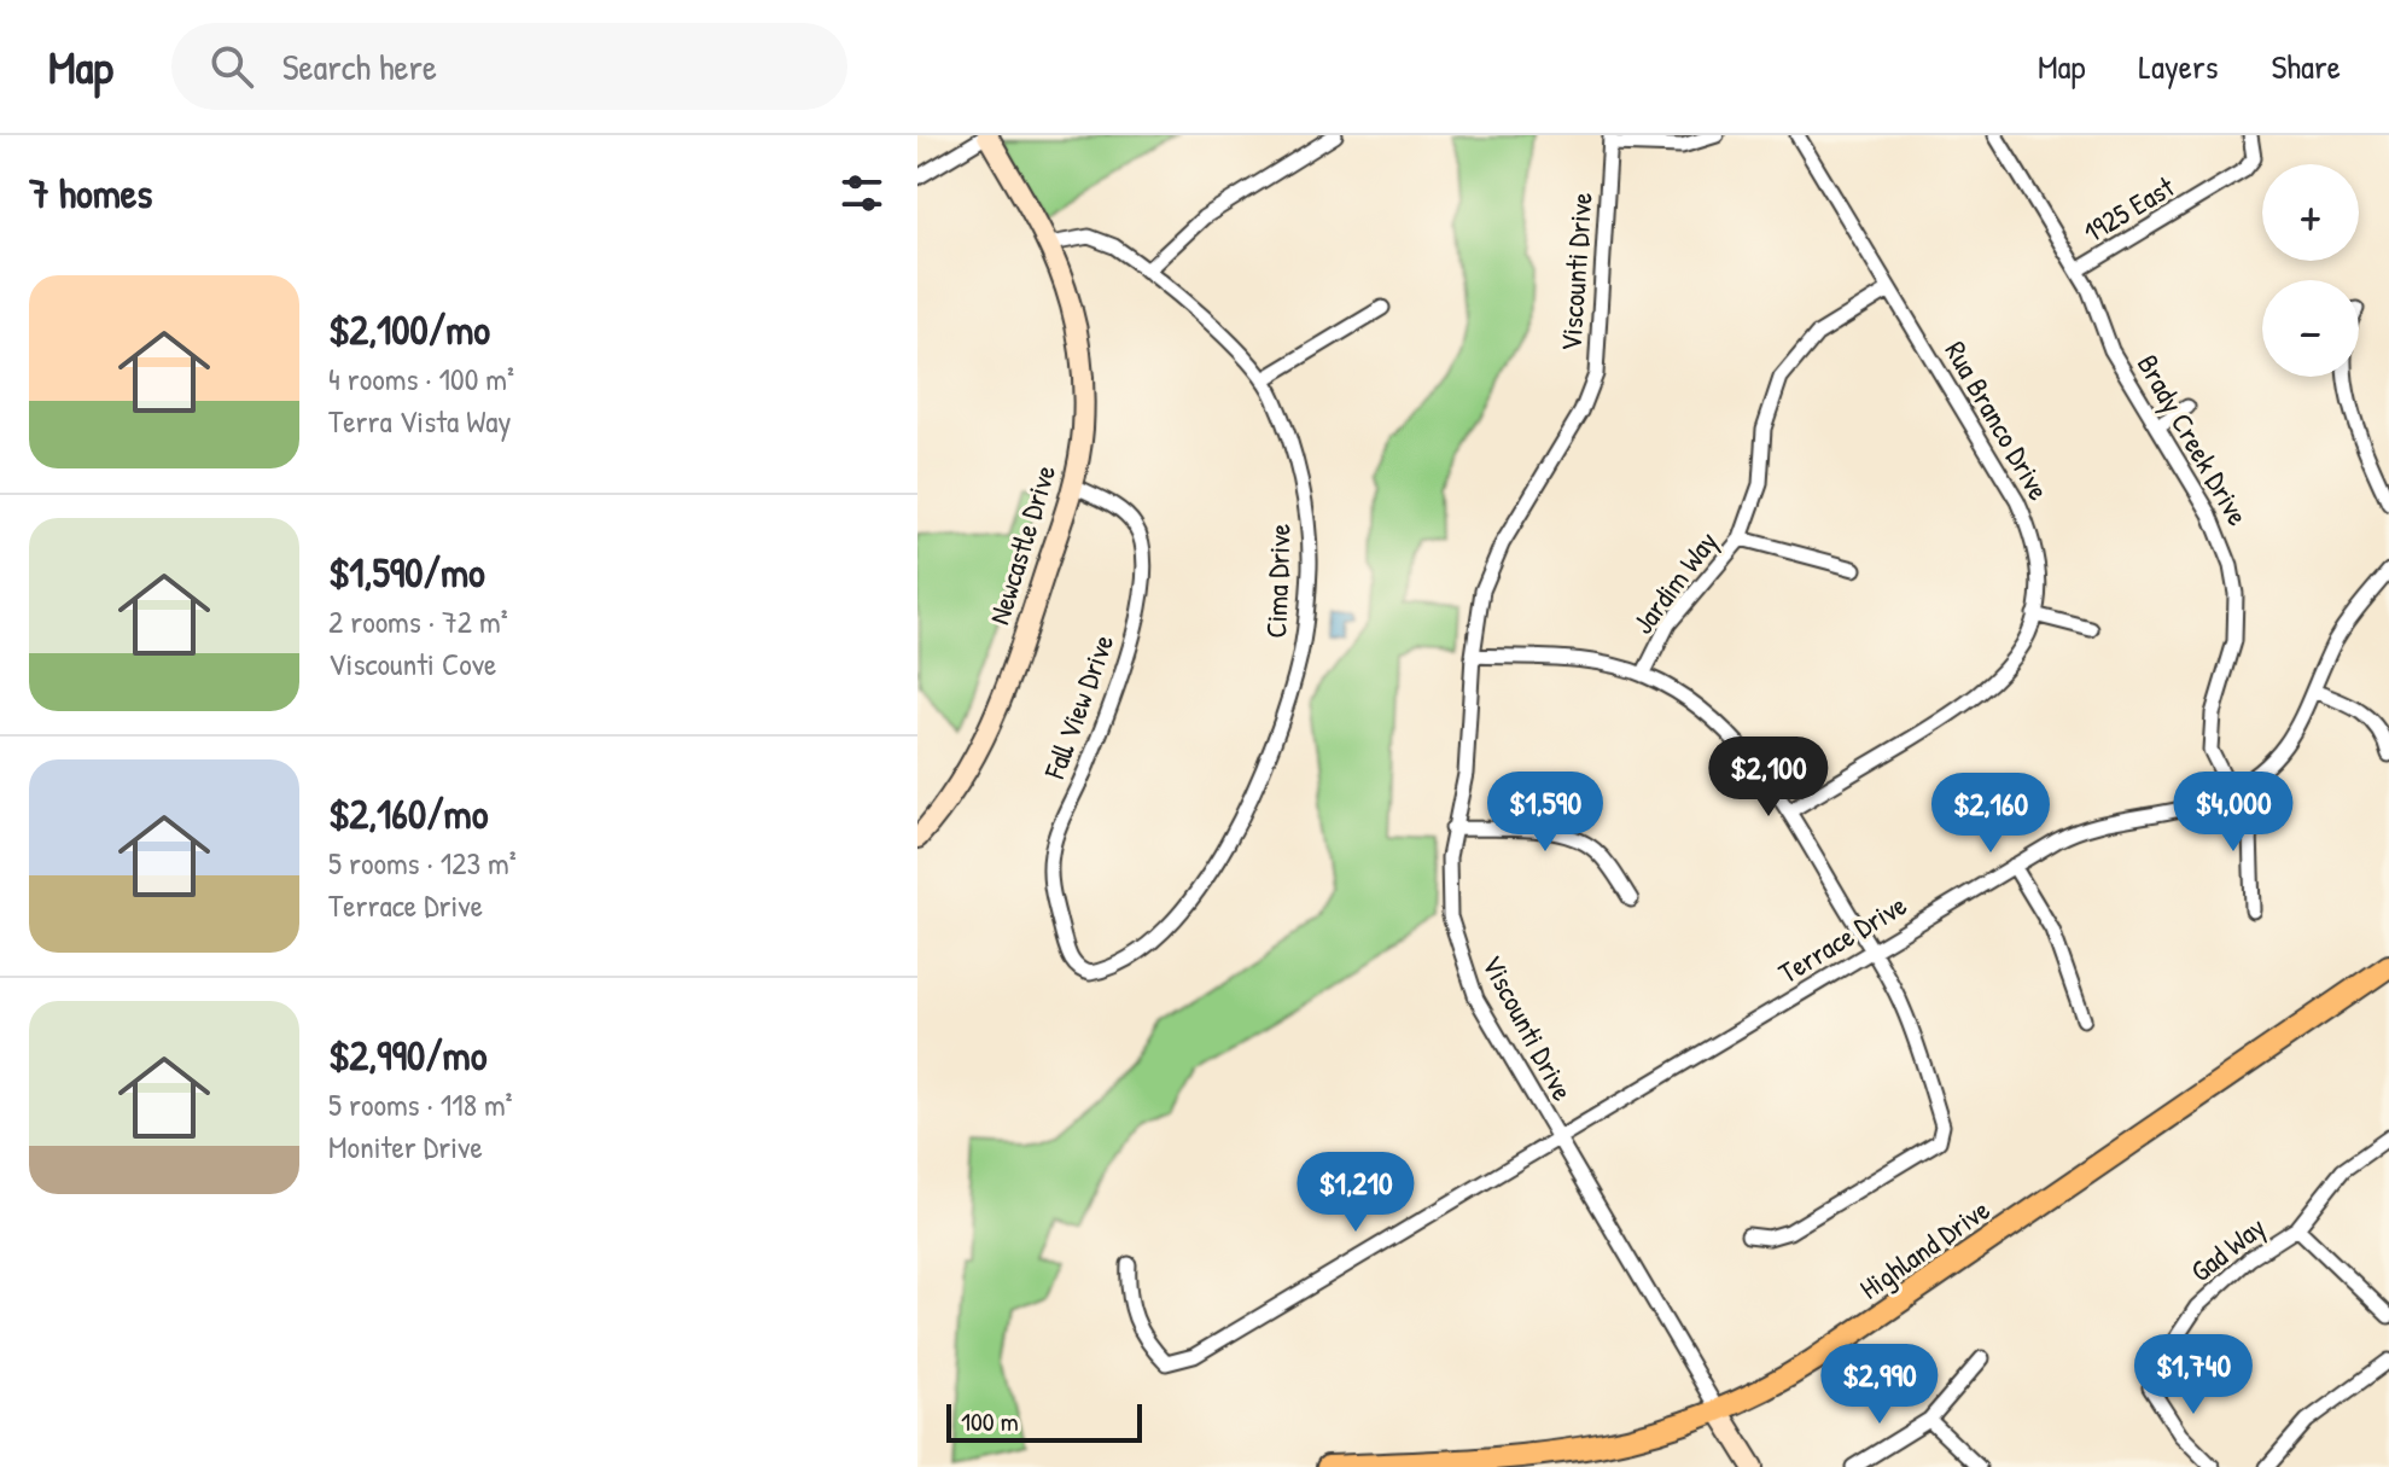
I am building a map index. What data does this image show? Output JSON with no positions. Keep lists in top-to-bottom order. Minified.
{"streets":{"main road":["Highland Drive"],"street":["1925 East","Viscounti Drive","Rua Branco Drive","Brady Creek Drive","Newcastle Drive","Cima Drive","Jardim Way","Fall View Drive","Terrace Drive","Gad Way"]},"crossings":[["1925 East","Brady Creek Drive"],["Viscounti Drive","Terrace Drive"],["Viscounti Drive","Highland Drive"],["Rua Branco Drive","Jardim Way"],["Brady Creek Drive","Terrace Drive"],["Newcastle Drive","Cima Drive"],["Newcastle Drive","Fall View Drive"],["Cima Drive","Fall View Drive"]],"scale_bar":"100 m","page":{"header":"Map","search":"Search here","nav":["Map","Layers","Share"],"heading":"7 homes","map_buttons":["+","−"],"list":[{"name":"$2,100/mo","note":"4 rooms · 100 m² · Terra Vista Way"},{"name":"$1,590/mo","note":"2 rooms · 72 m² · Viscounti Cove"},{"name":"$2,160/mo","note":"5 rooms · 123 m² · Terrace Drive"},{"name":"$2,990/mo","note":"5 rooms · 118 m² · Moniter Drive"}],"price":["$2,100","$1,590","$4,000","$2,160","$1,210","$1,740","$2,990"],"scale":"100 m"}}
